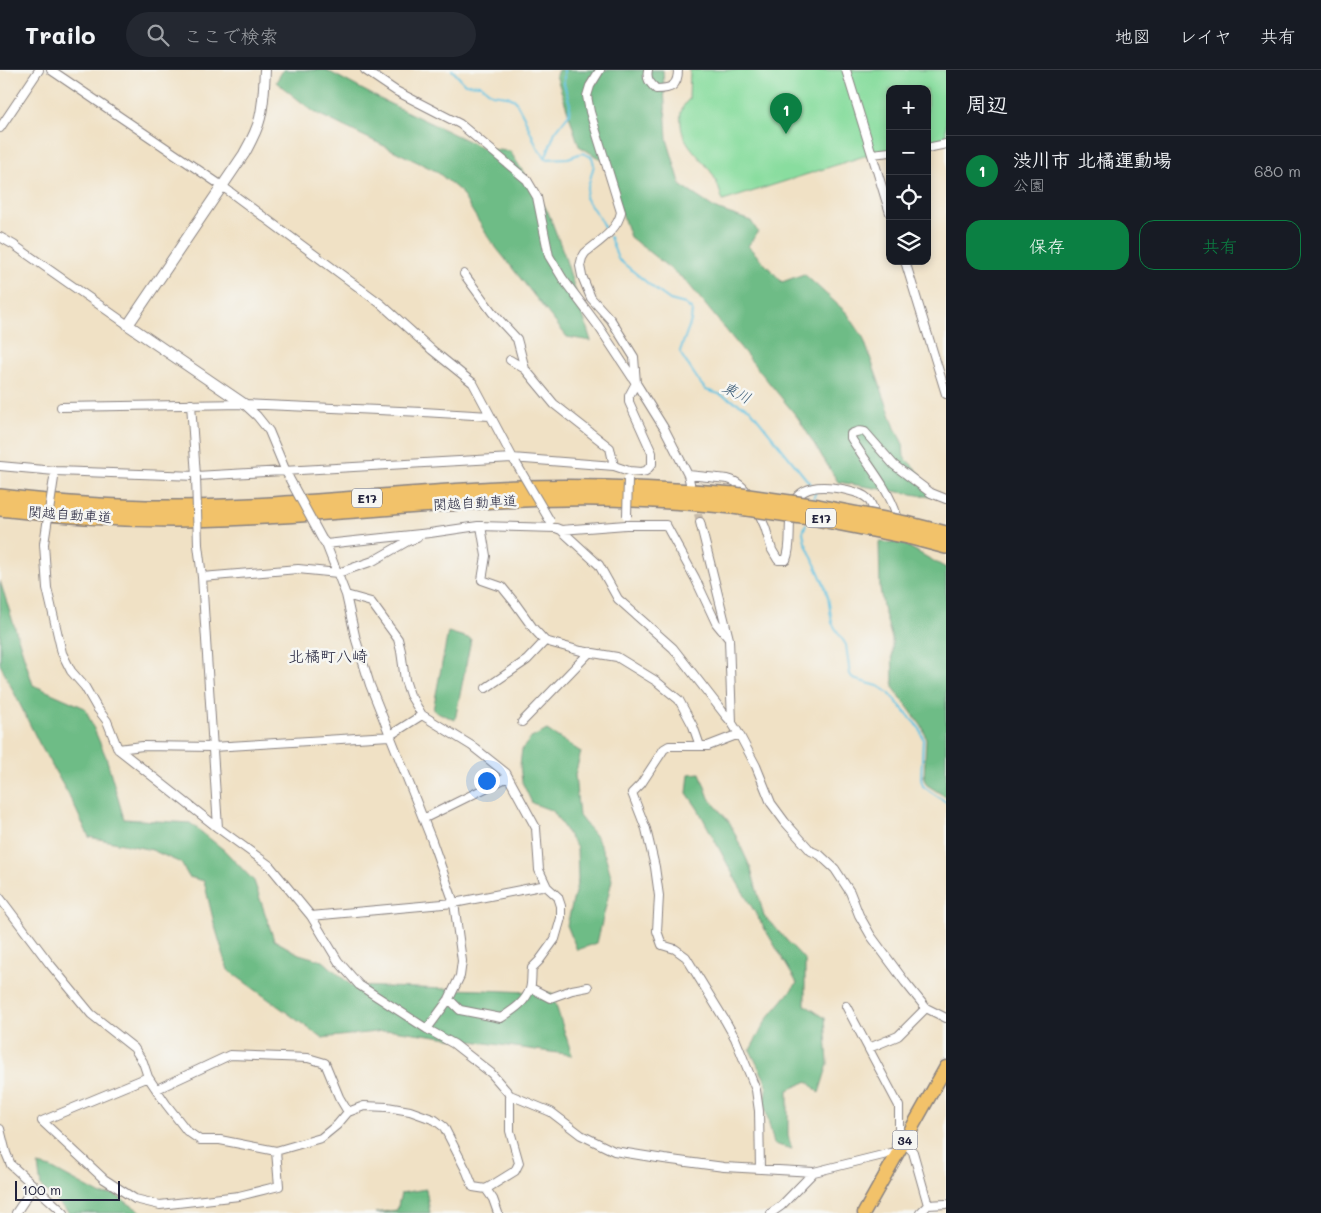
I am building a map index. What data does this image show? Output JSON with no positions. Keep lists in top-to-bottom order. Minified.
{"streets":{"highway":["E17","関越自動車道"],"main road":["34"]},"districts":["北橘町八崎"],"water":["東川"],"scale_bar":"100 m","page":{"header":"Trailo","search":"ここで検索","nav":["地図","レイヤ","共有"],"heading":"周辺","map_buttons":["+","−"],"pins":"1","list":[{"mark":"1","name":"渋川市 北橘運動場","note":"公園","value":"680 m"}],"buttons":["保存","共有"],"scale":"100 m"}}
